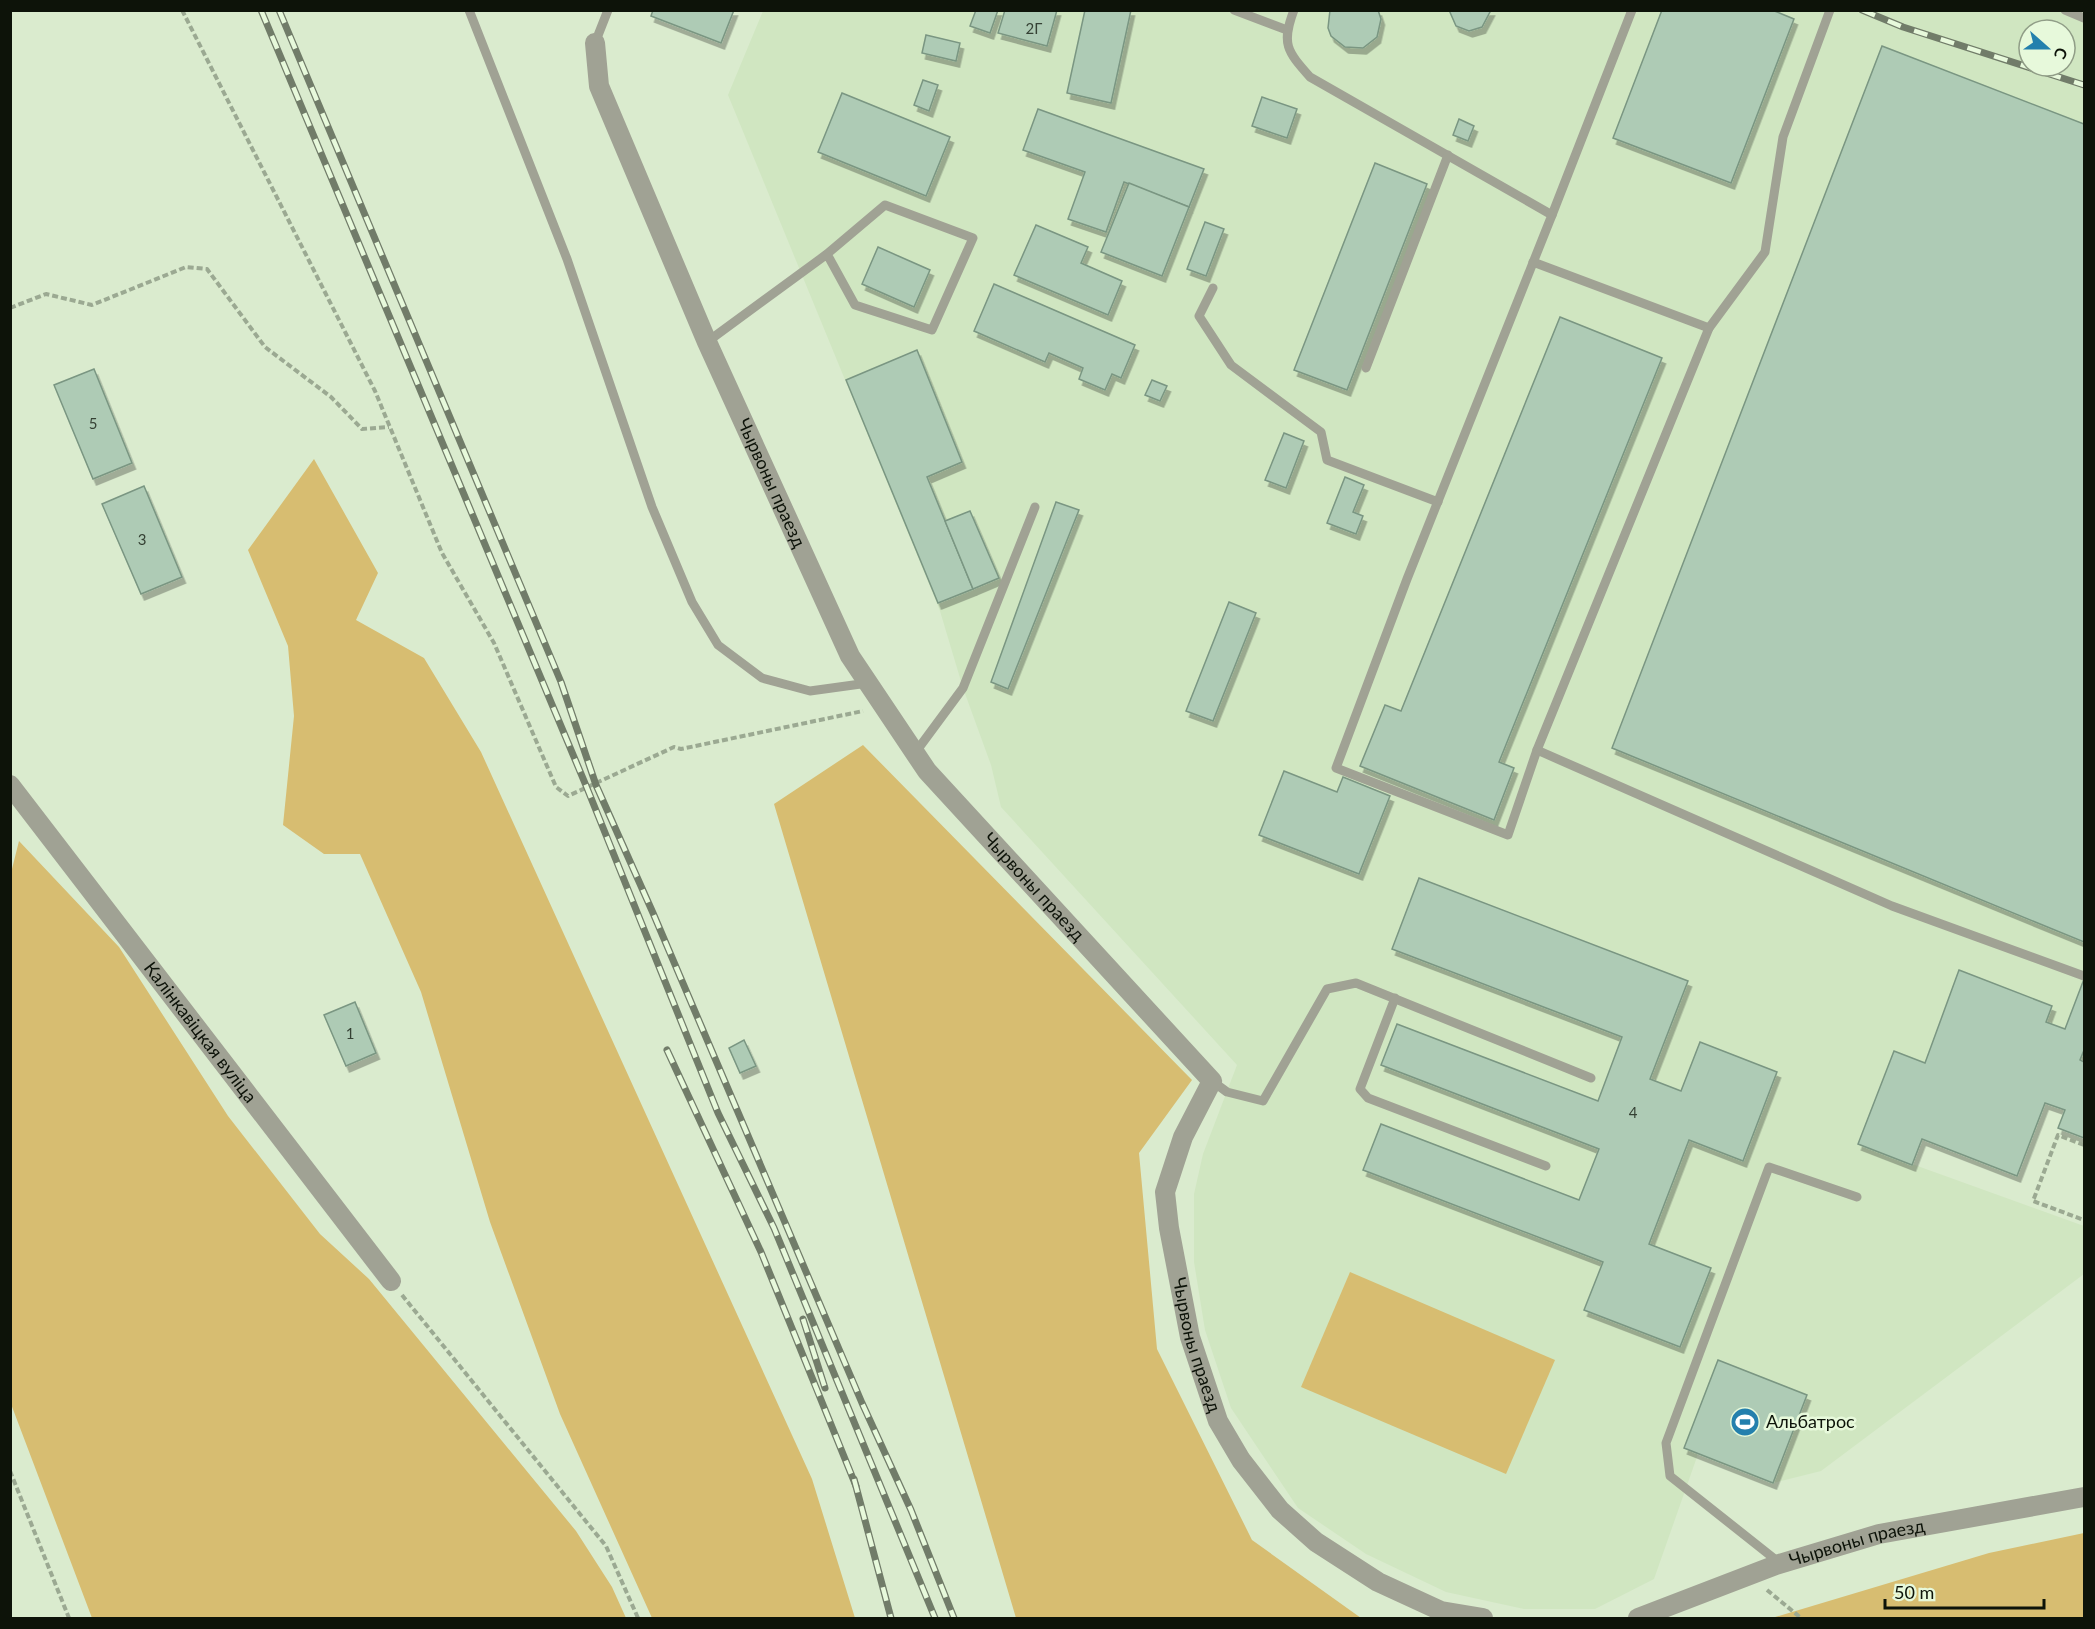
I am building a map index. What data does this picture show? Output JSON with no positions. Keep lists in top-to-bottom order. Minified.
{"streets":{"street":["Чырвоны праезд","Калінкавіцкая вуліца"]},"places":{"sports":["Альбатрос"]},"house_numbers":["2Г","5","3","1","4"],"scale_bar":"50 m","north":"right"}
